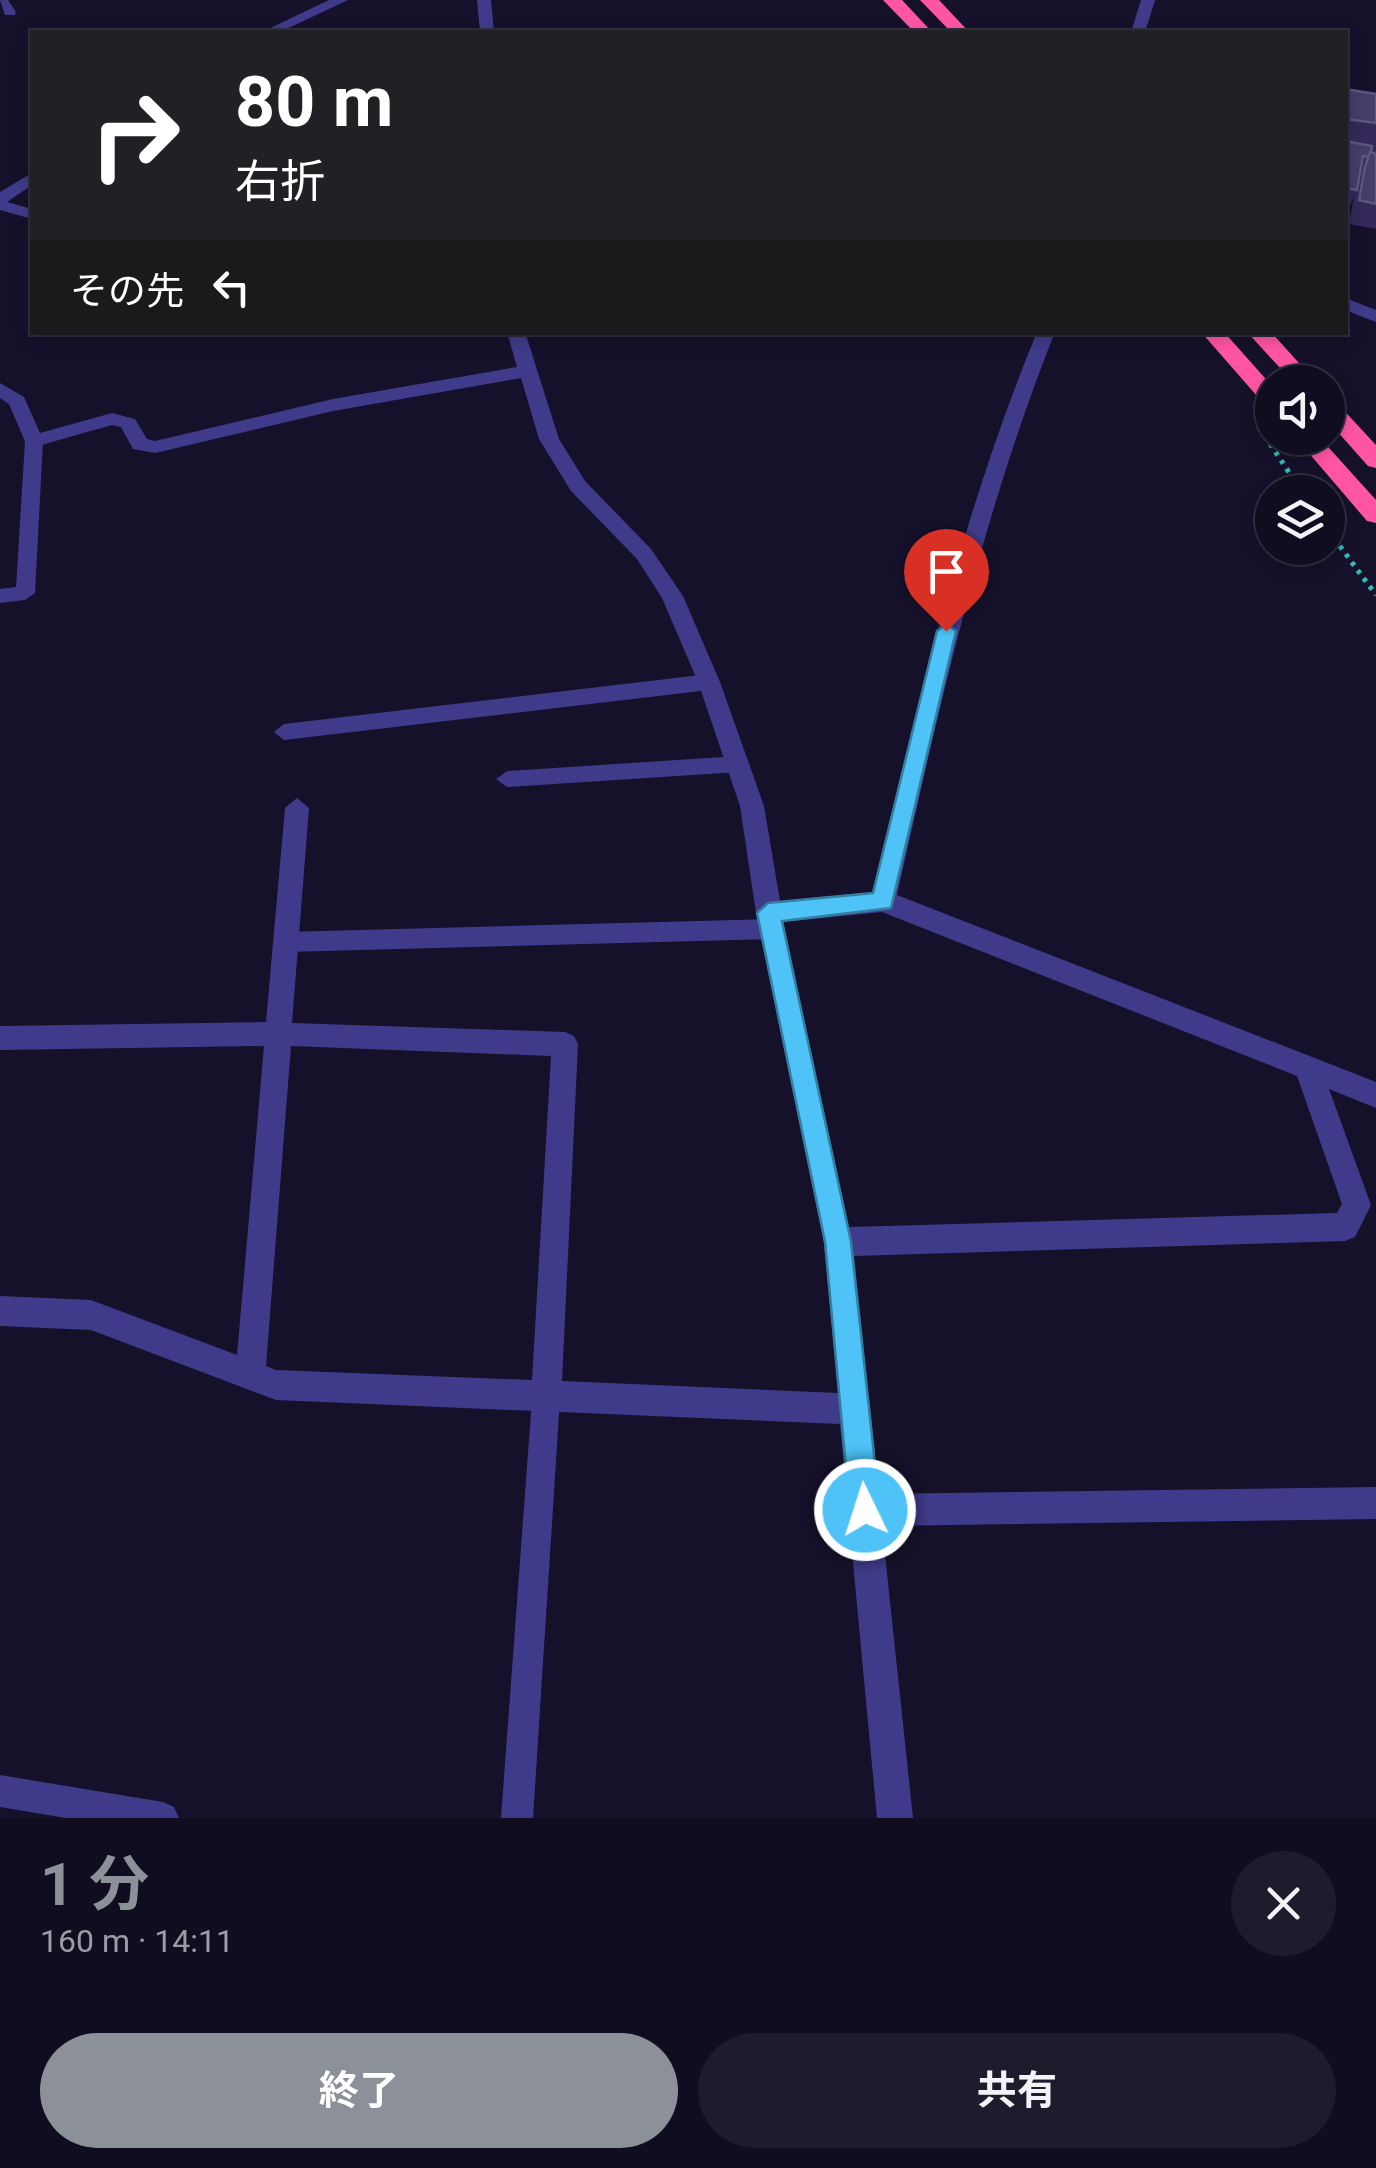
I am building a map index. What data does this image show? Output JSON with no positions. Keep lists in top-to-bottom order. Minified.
{"page":{"turn":["80 m","右折"],"then":"その先","heading":["1 分","160 m · 14:11"],"buttons":["終了","共有"]}}
